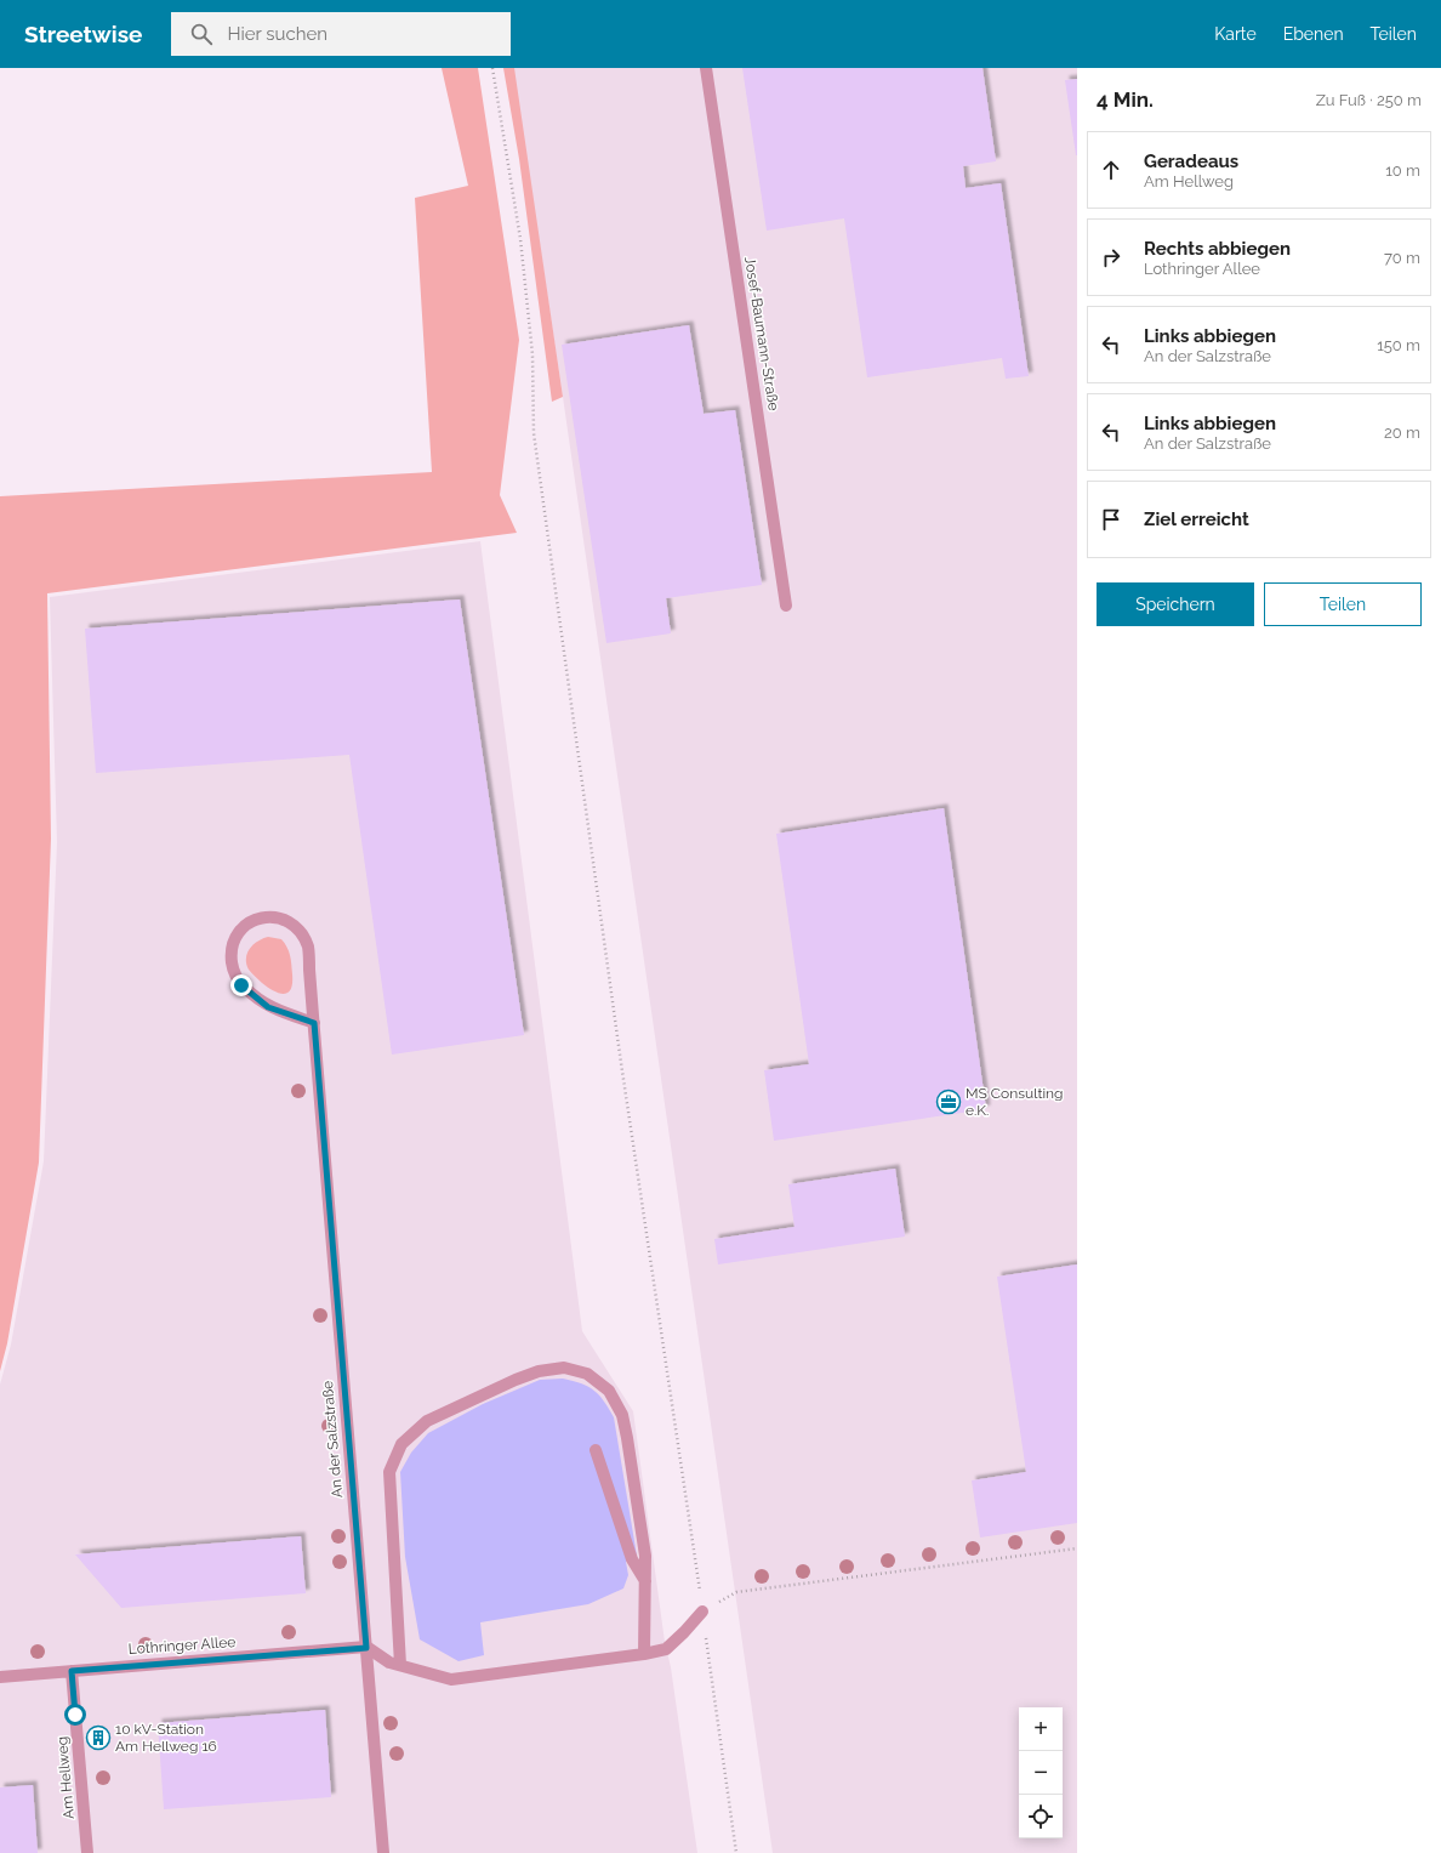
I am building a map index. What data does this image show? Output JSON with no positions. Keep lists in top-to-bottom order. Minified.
{"streets":{"street":["Josef-Baumann-Straße","An der Salzstraße","Lothringer Allee","Am Hellweg"]},"crossings":[["An der Salzstraße","Lothringer Allee"],["Lothringer Allee","Am Hellweg"]],"places":{"office":["MS Consulting e.K."],"building":["10 kV-Station Am Hellweg 16"]},"page":{"header":"Streetwise","search":"Hier suchen","nav":["Karte","Ebenen","Teilen"],"heading":["4 Min.","Zu Fuß · 250 m"],"list":[["Geradeaus","Am Hellweg","10 m"],["Rechts abbiegen","Lothringer Allee","70 m"],["Links abbiegen","An der Salzstraße","150 m"],["Links abbiegen","An der Salzstraße","20 m"],"Ziel erreicht"],"buttons":["Speichern","Teilen"],"map_buttons":["+","−"]}}
